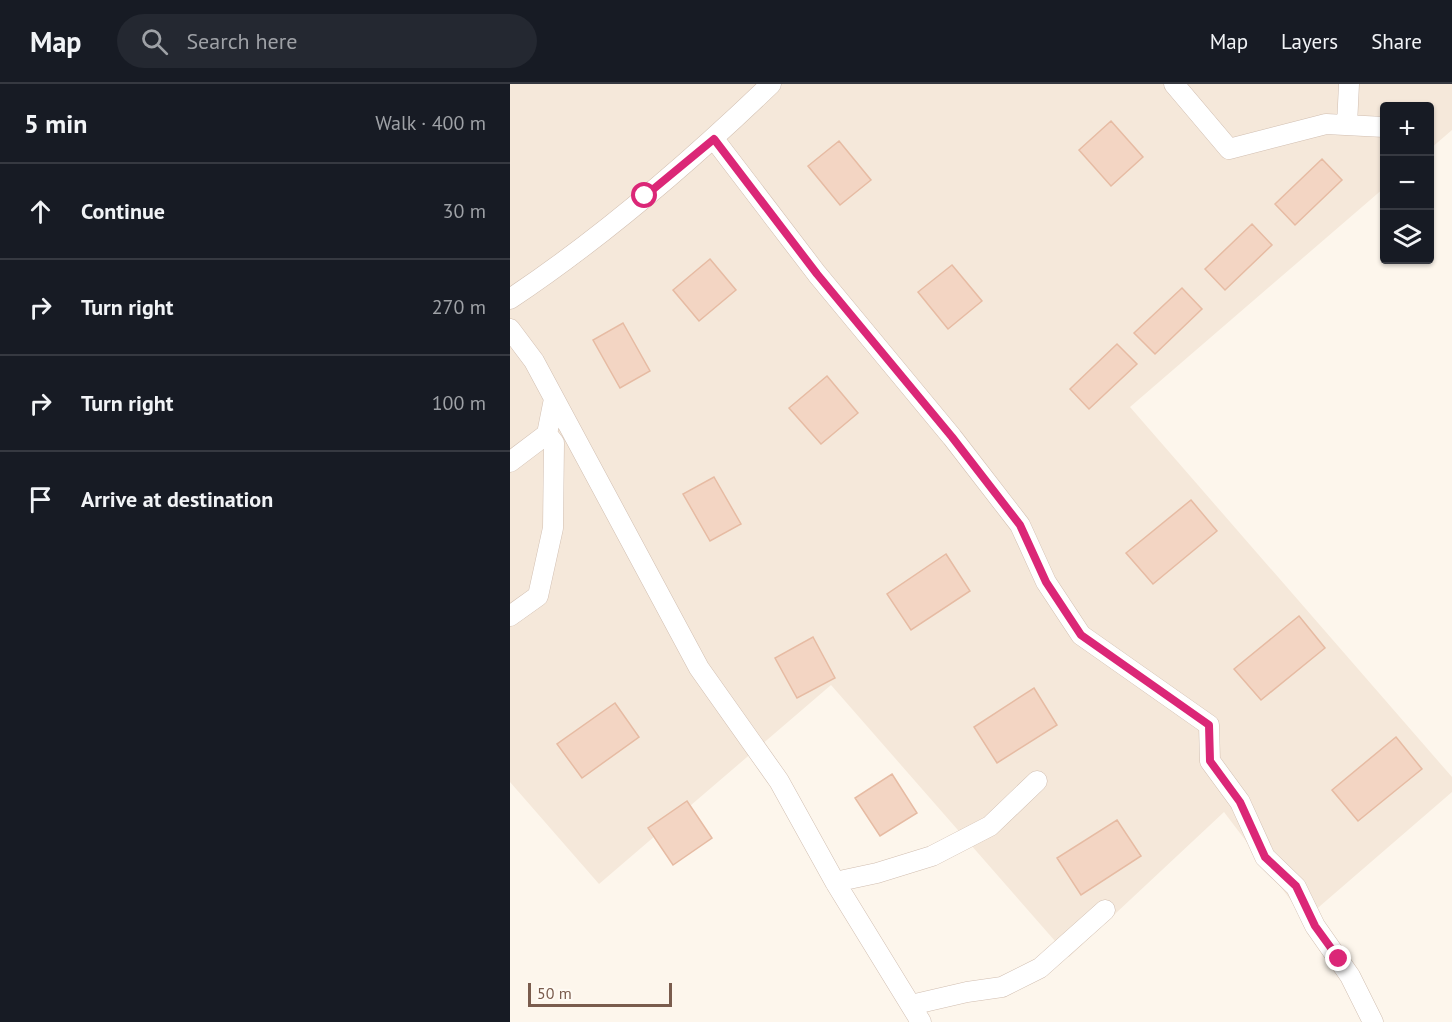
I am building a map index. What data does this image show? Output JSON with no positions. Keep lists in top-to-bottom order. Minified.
{"scale_bar":"50 m","page":{"header":"Map","search":"Search here","nav":["Map","Layers","Share"],"heading":["5 min","Walk · 400 m"],"map_buttons":["+","−"],"list":[["Continue","30 m"],["Turn right","270 m"],["Turn right","100 m"],"Arrive at destination"],"scale":"50 m"}}
